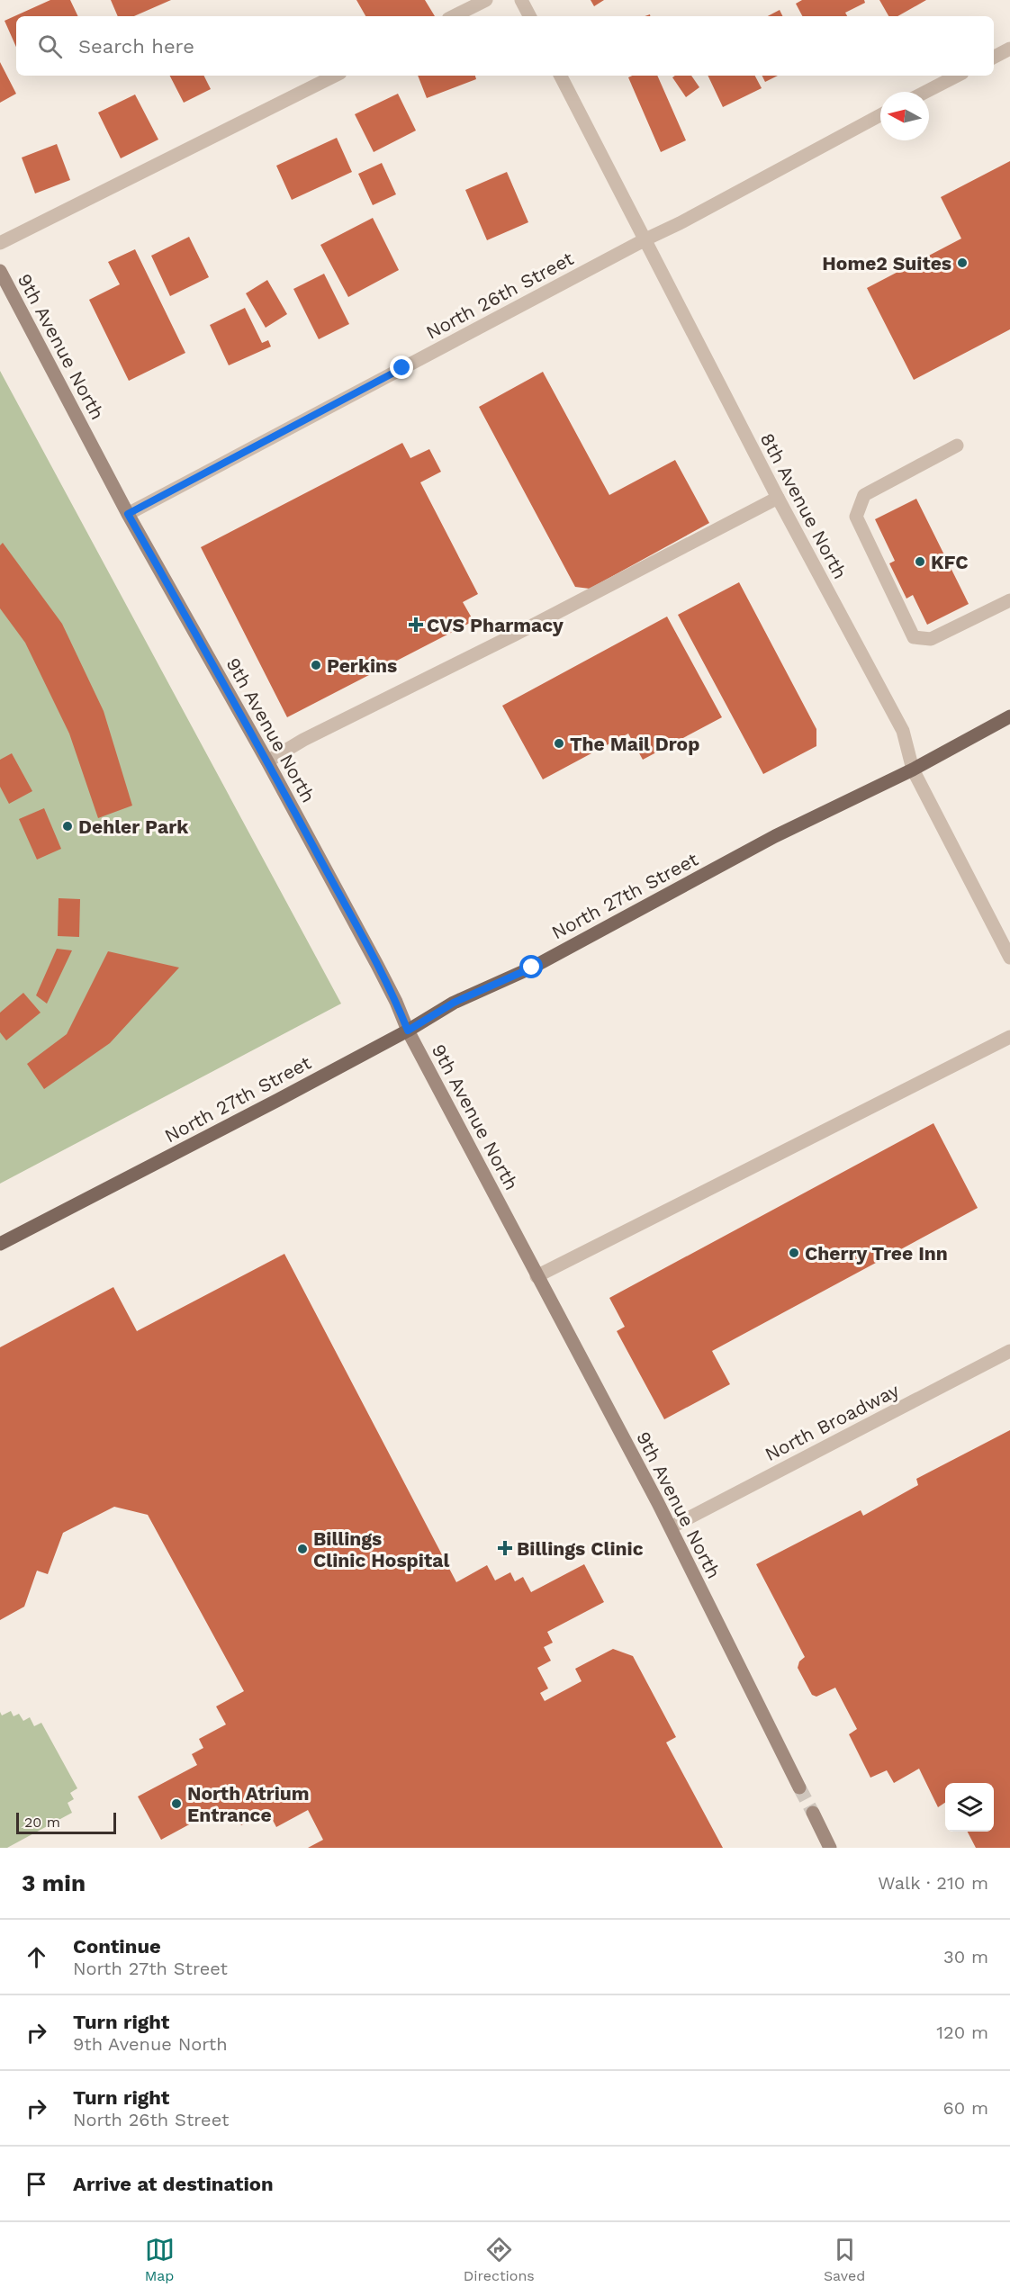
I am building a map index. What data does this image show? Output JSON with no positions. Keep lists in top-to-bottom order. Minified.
{"streets":{"main road":["North 27th Street"],"street":["North 26th Street","9th Avenue North","8th Avenue North","North Broadway"]},"crossings":[["North 26th Street","9th Avenue North"],["North 26th Street","8th Avenue North"],["9th Avenue North","North 27th Street"],["9th Avenue North","North Broadway"],["8th Avenue North","North 27th Street"]],"places":{"other":["Home2 Suites","KFC","Perkins","The Mail Drop","Dehler Park","Cherry Tree Inn","Billings Clinic Hospital","North Atrium Entrance"],"health":["CVS Pharmacy","Billings Clinic"]},"scale_bar":"20 m","north":"left","page":{"search":"Search here","scale":"20 m","heading":["3 min","Walk · 210 m"],"list":[["Continue","North 27th Street","30 m"],["Turn right","9th Avenue North","120 m"],["Turn right","North 26th Street","60 m"],"Arrive at destination"],"nav":["Map","Directions","Saved"]}}
